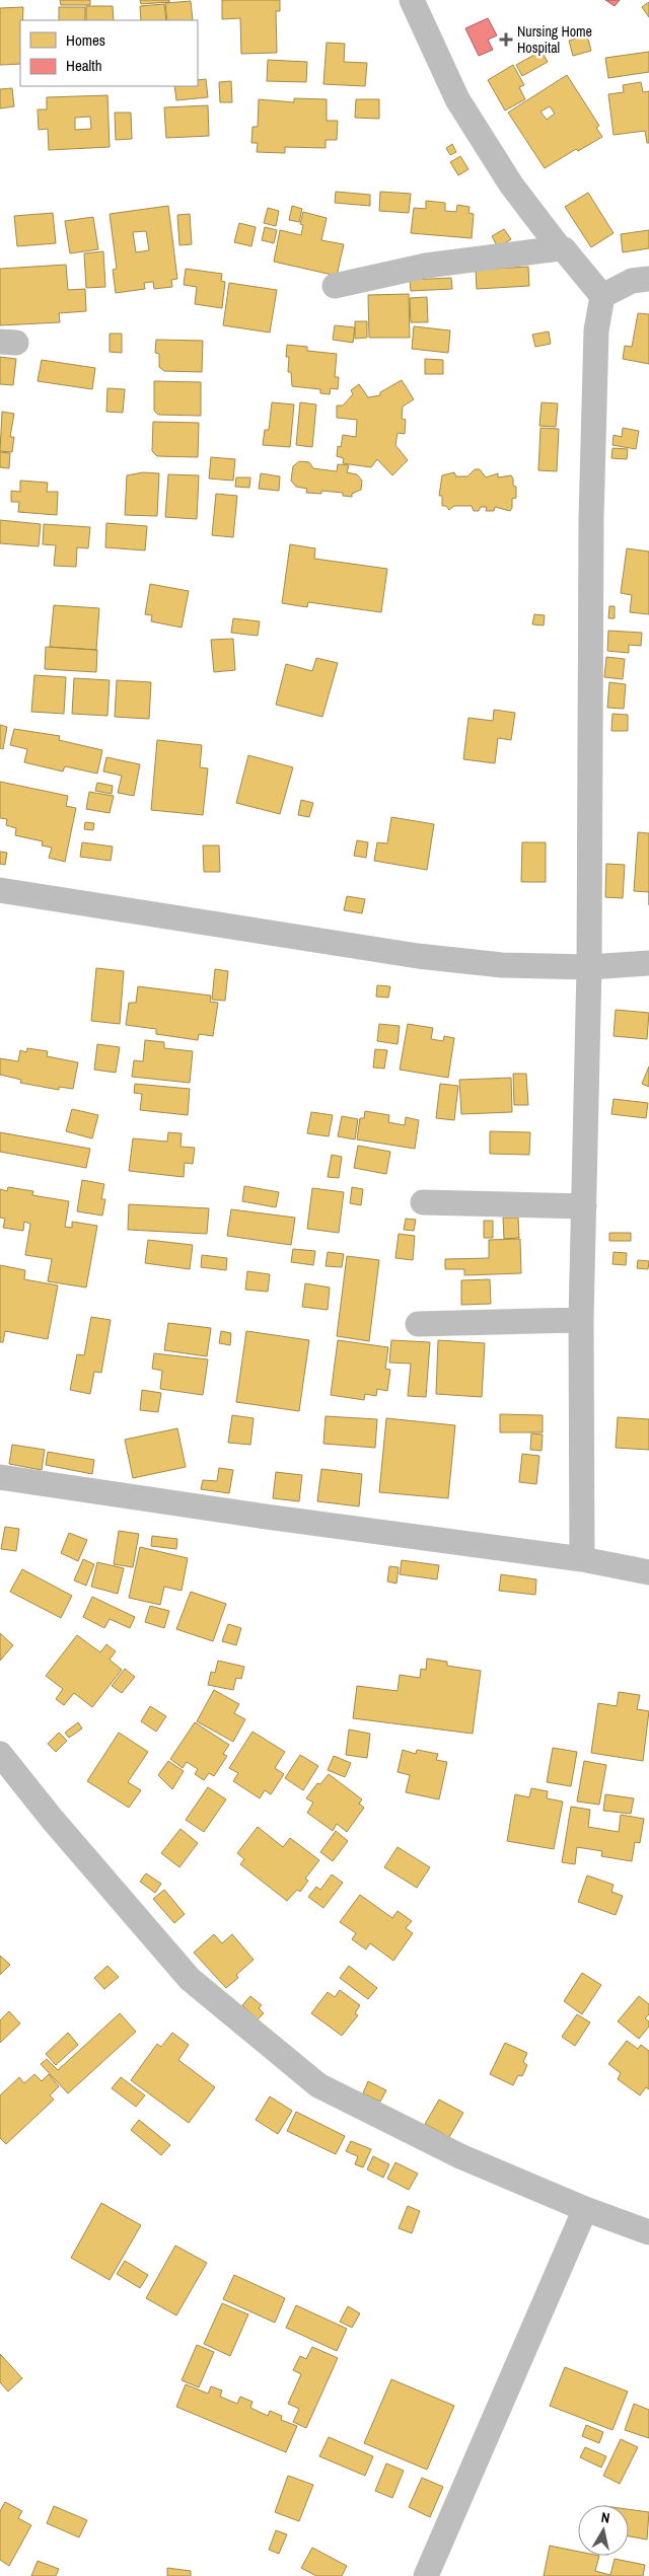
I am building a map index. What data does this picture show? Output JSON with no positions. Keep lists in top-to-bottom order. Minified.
{"places":{"health":["Nursing Home Hospital"]},"legend":["Homes","Health"],"north":"top"}
